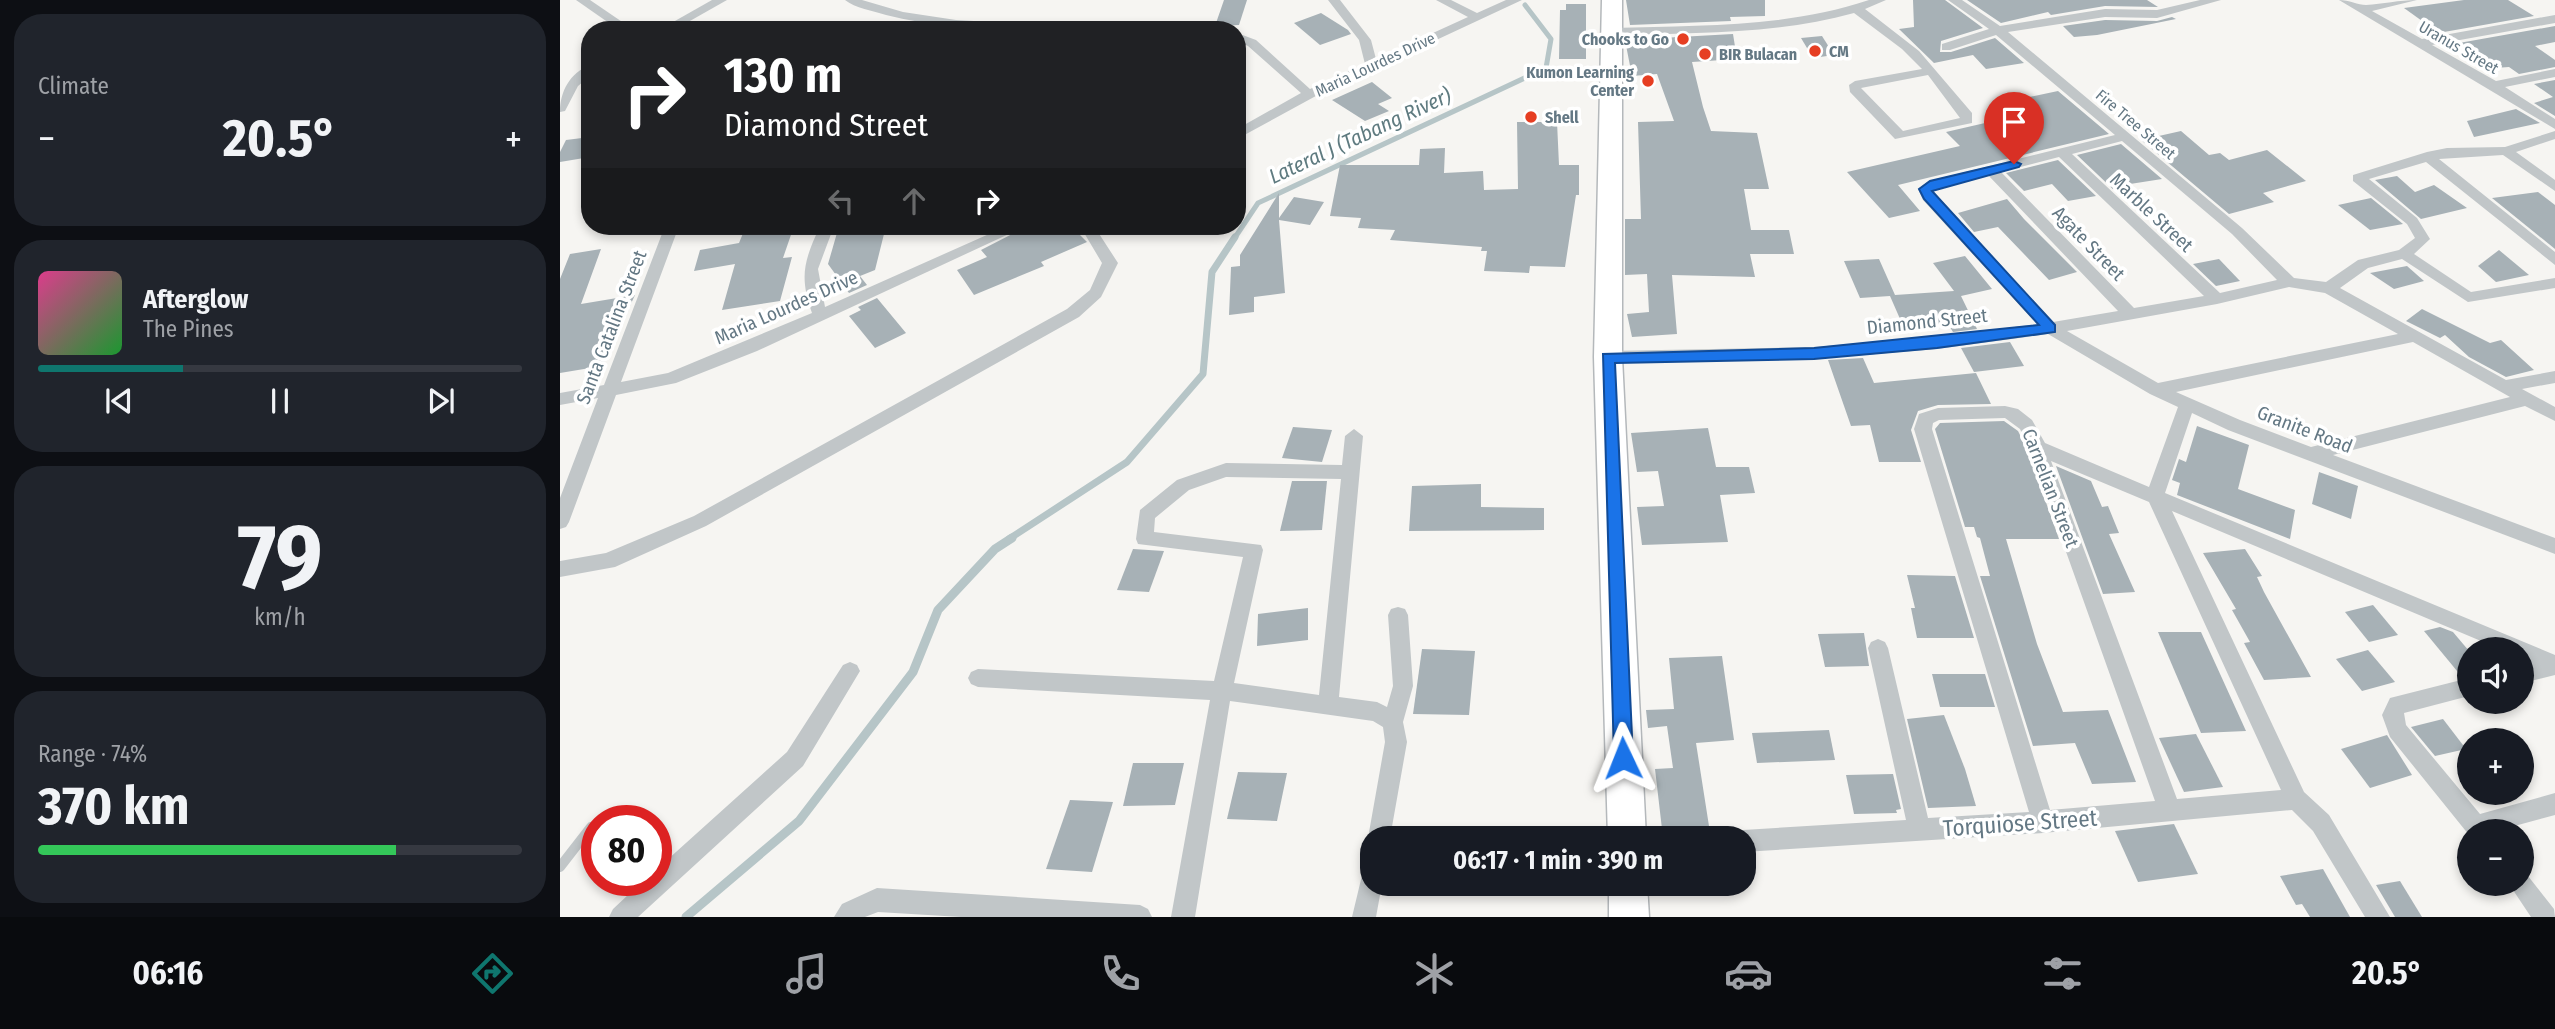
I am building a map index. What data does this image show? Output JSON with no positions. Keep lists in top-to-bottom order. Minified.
{"streets":{"street":["Uranus Street","Maria Lourdes Drive","Fire Tree Street","Marble Street","Agate Street","Diamond Street","Santa Catalina Street","Granite Road","Carnelian Street","Torquiose Street"]},"crossings":[["Maria Lourdes Drive","Santa Catalina Street"],["Fire Tree Street","Diamond Street"],["Marble Street","Diamond Street"],["Agate Street","Diamond Street"],["Agate Street","Granite Road"],["Diamond Street","Granite Road"],["Carnelian Street","Torquiose Street"]],"water":["Lateral J (Tabang River)"],"places":["Chooks to Go","CM","BIR Bulacan","Kumon Learning Center","Shell"],"page":{"tile":["Climate",["79","km/h"],["Range · 74%","370 km"]],"turn":["130 m","Diamond Street"],"heat":["−","20.5°","+"],"song":["Afterglow","The Pines"],"map_buttons":["+","−"],"limit":"80","trip":"06:17 · 1 min · 390 m","tabs":["06:16","20.5°"]}}
